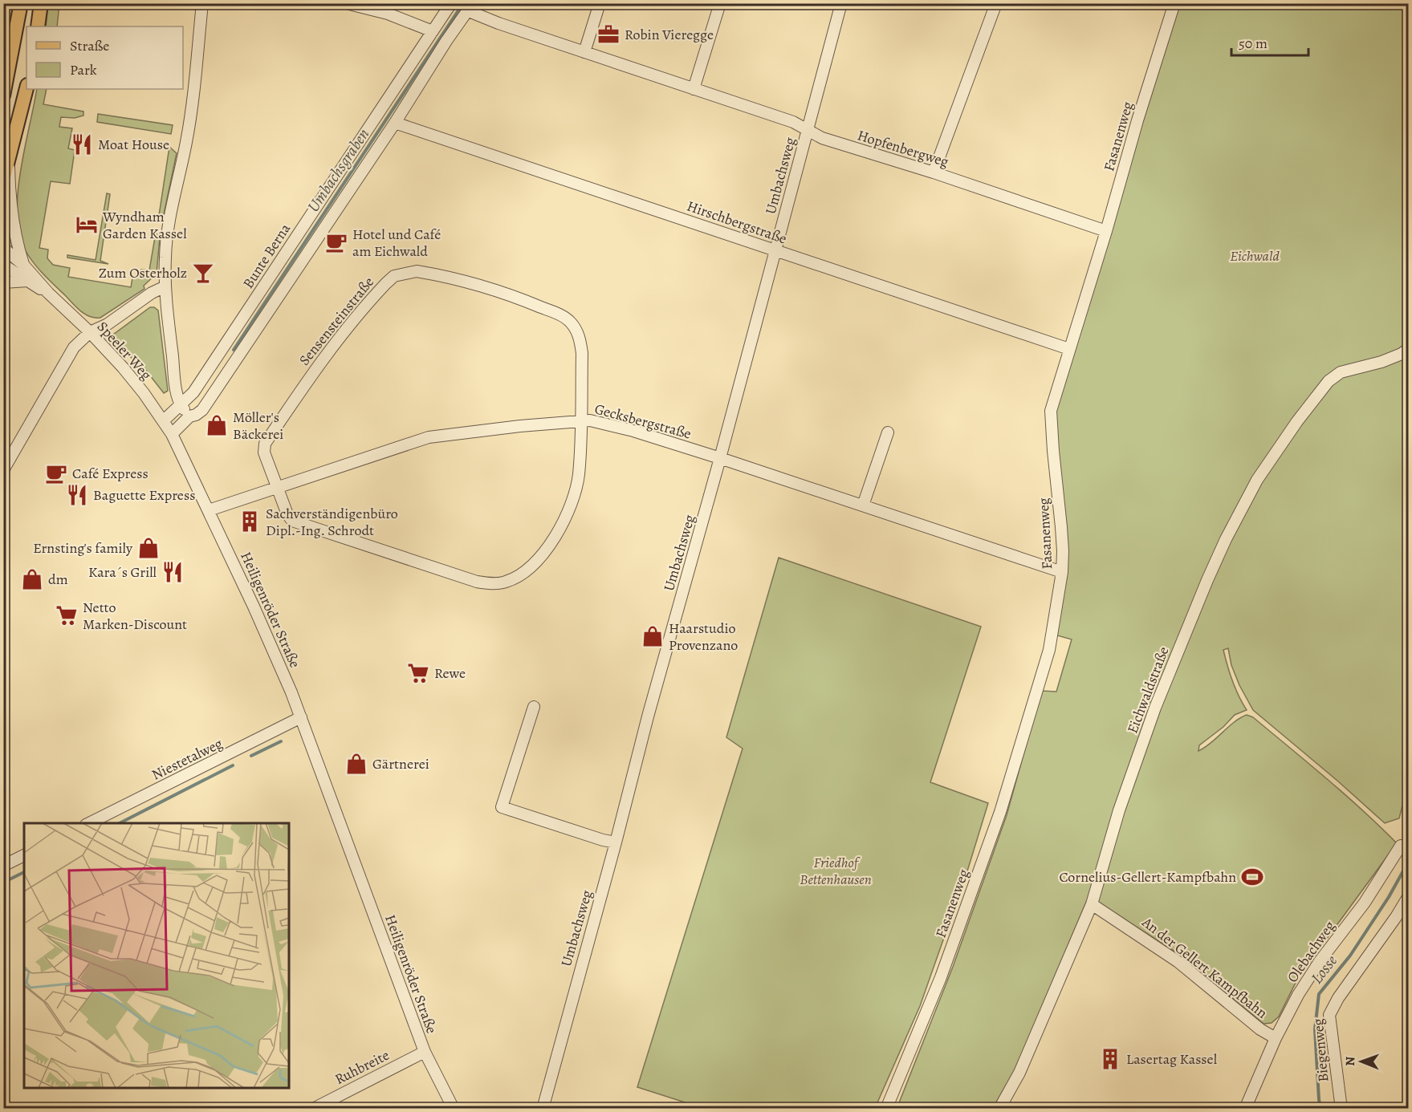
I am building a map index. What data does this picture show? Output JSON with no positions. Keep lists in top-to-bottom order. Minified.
{"streets":{"street":["Fasanenweg","Hopfenbergweg","Umbachsweg","Hirschbergstraße","Bunte Berna","Sensensteinstraße","Speeler Weg","Gecksbergstraße","Heiligenröder Straße","Eichwaldstraße","Niestetalweg","Olebachweg","An der Gellert Kampfbahn","Biegenweg","Ruhbreite"]},"crossings":[["Fasanenweg","Hopfenbergweg"],["Fasanenweg","Hirschbergstraße"],["Fasanenweg","Gecksbergstraße"],["Hopfenbergweg","Umbachsweg"],["Umbachsweg","Hirschbergstraße"],["Umbachsweg","Gecksbergstraße"],["Bunte Berna","Speeler Weg"],["Sensensteinstraße","Gecksbergstraße"],["Speeler Weg","Heiligenröder Straße"],["Gecksbergstraße","Heiligenröder Straße"],["Heiligenröder Straße","Niestetalweg"],["Heiligenröder Straße","Ruhbreite"],["Eichwaldstraße","An der Gellert Kampfbahn"],["Olebachweg","An der Gellert Kampfbahn"]],"water":["Umbachsgraben","Losse"],"parks":["Eichwald","Friedhof Bettenhausen"],"places":{"office":["Robin Vieregge"],"restaurant":["Moat House","Baguette Express","Kara´s Grill"],"hotel":["Wyndham Garden Kassel"],"cafe":["Hotel und Café am Eichwald","Café Express"],"bar":["Zum Osterholz"],"shop":["Möller's Bäckerei","Ernsting's family","dm","Haarstudio Provenzano","Gärtnerei"],"building":["Sachverständigenbüro Dipl.-Ing. Schrodt","Lasertag Kassel"],"supermarket":["Netto Marken-Discount","Rewe"],"sports":["Cornelius-Gellert-Kampfbahn"]},"legend":["Straße","Park"],"scale_bar":"50 m","north":"left"}
